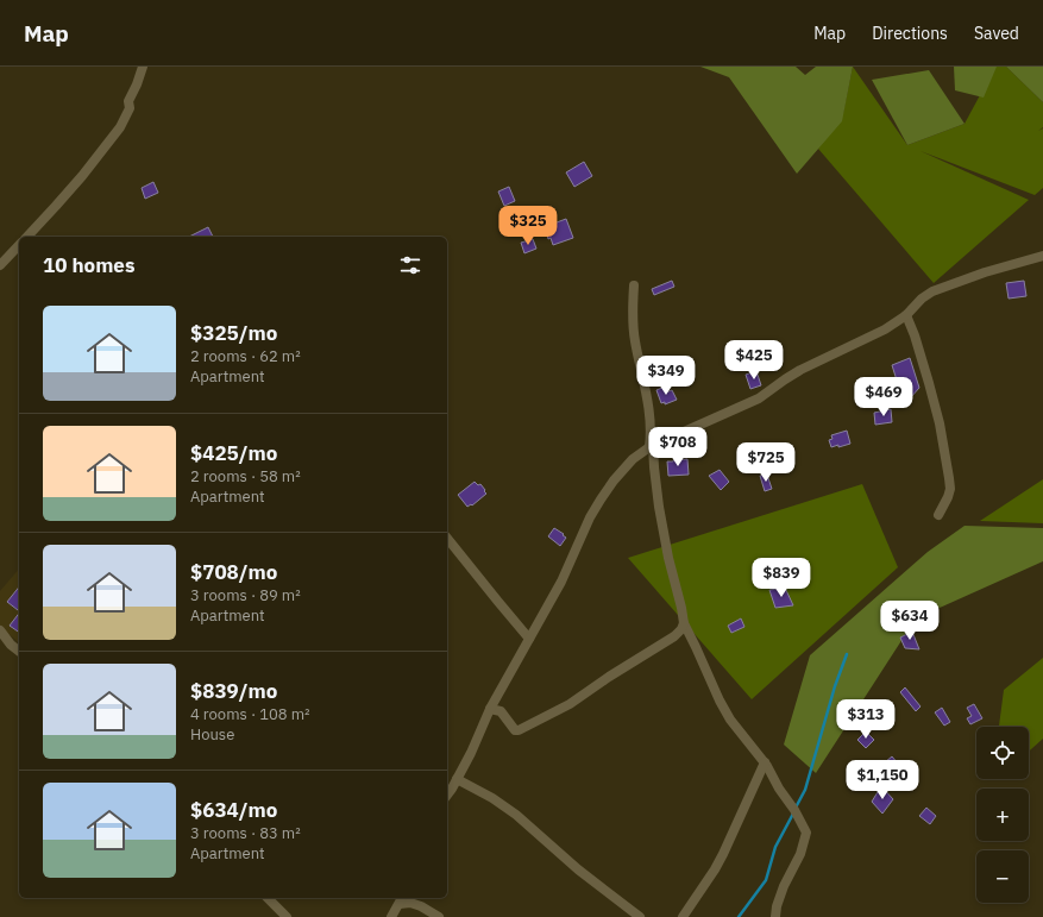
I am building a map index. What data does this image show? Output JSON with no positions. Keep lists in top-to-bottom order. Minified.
{"page":{"header":"Map","nav":["Map","Directions","Saved"],"price":["$325","$425","$349","$469","$708","$725","$839","$634","$313","$1,150"],"heading":"10 homes","list":[{"name":"$325/mo","note":"2 rooms · 62 m² · Apartment"},{"name":"$425/mo","note":"2 rooms · 58 m² · Apartment"},{"name":"$708/mo","note":"3 rooms · 89 m² · Apartment"},{"name":"$839/mo","note":"4 rooms · 108 m² · House"},{"name":"$634/mo","note":"3 rooms · 83 m² · Apartment"}],"map_buttons":["+","−"]}}
